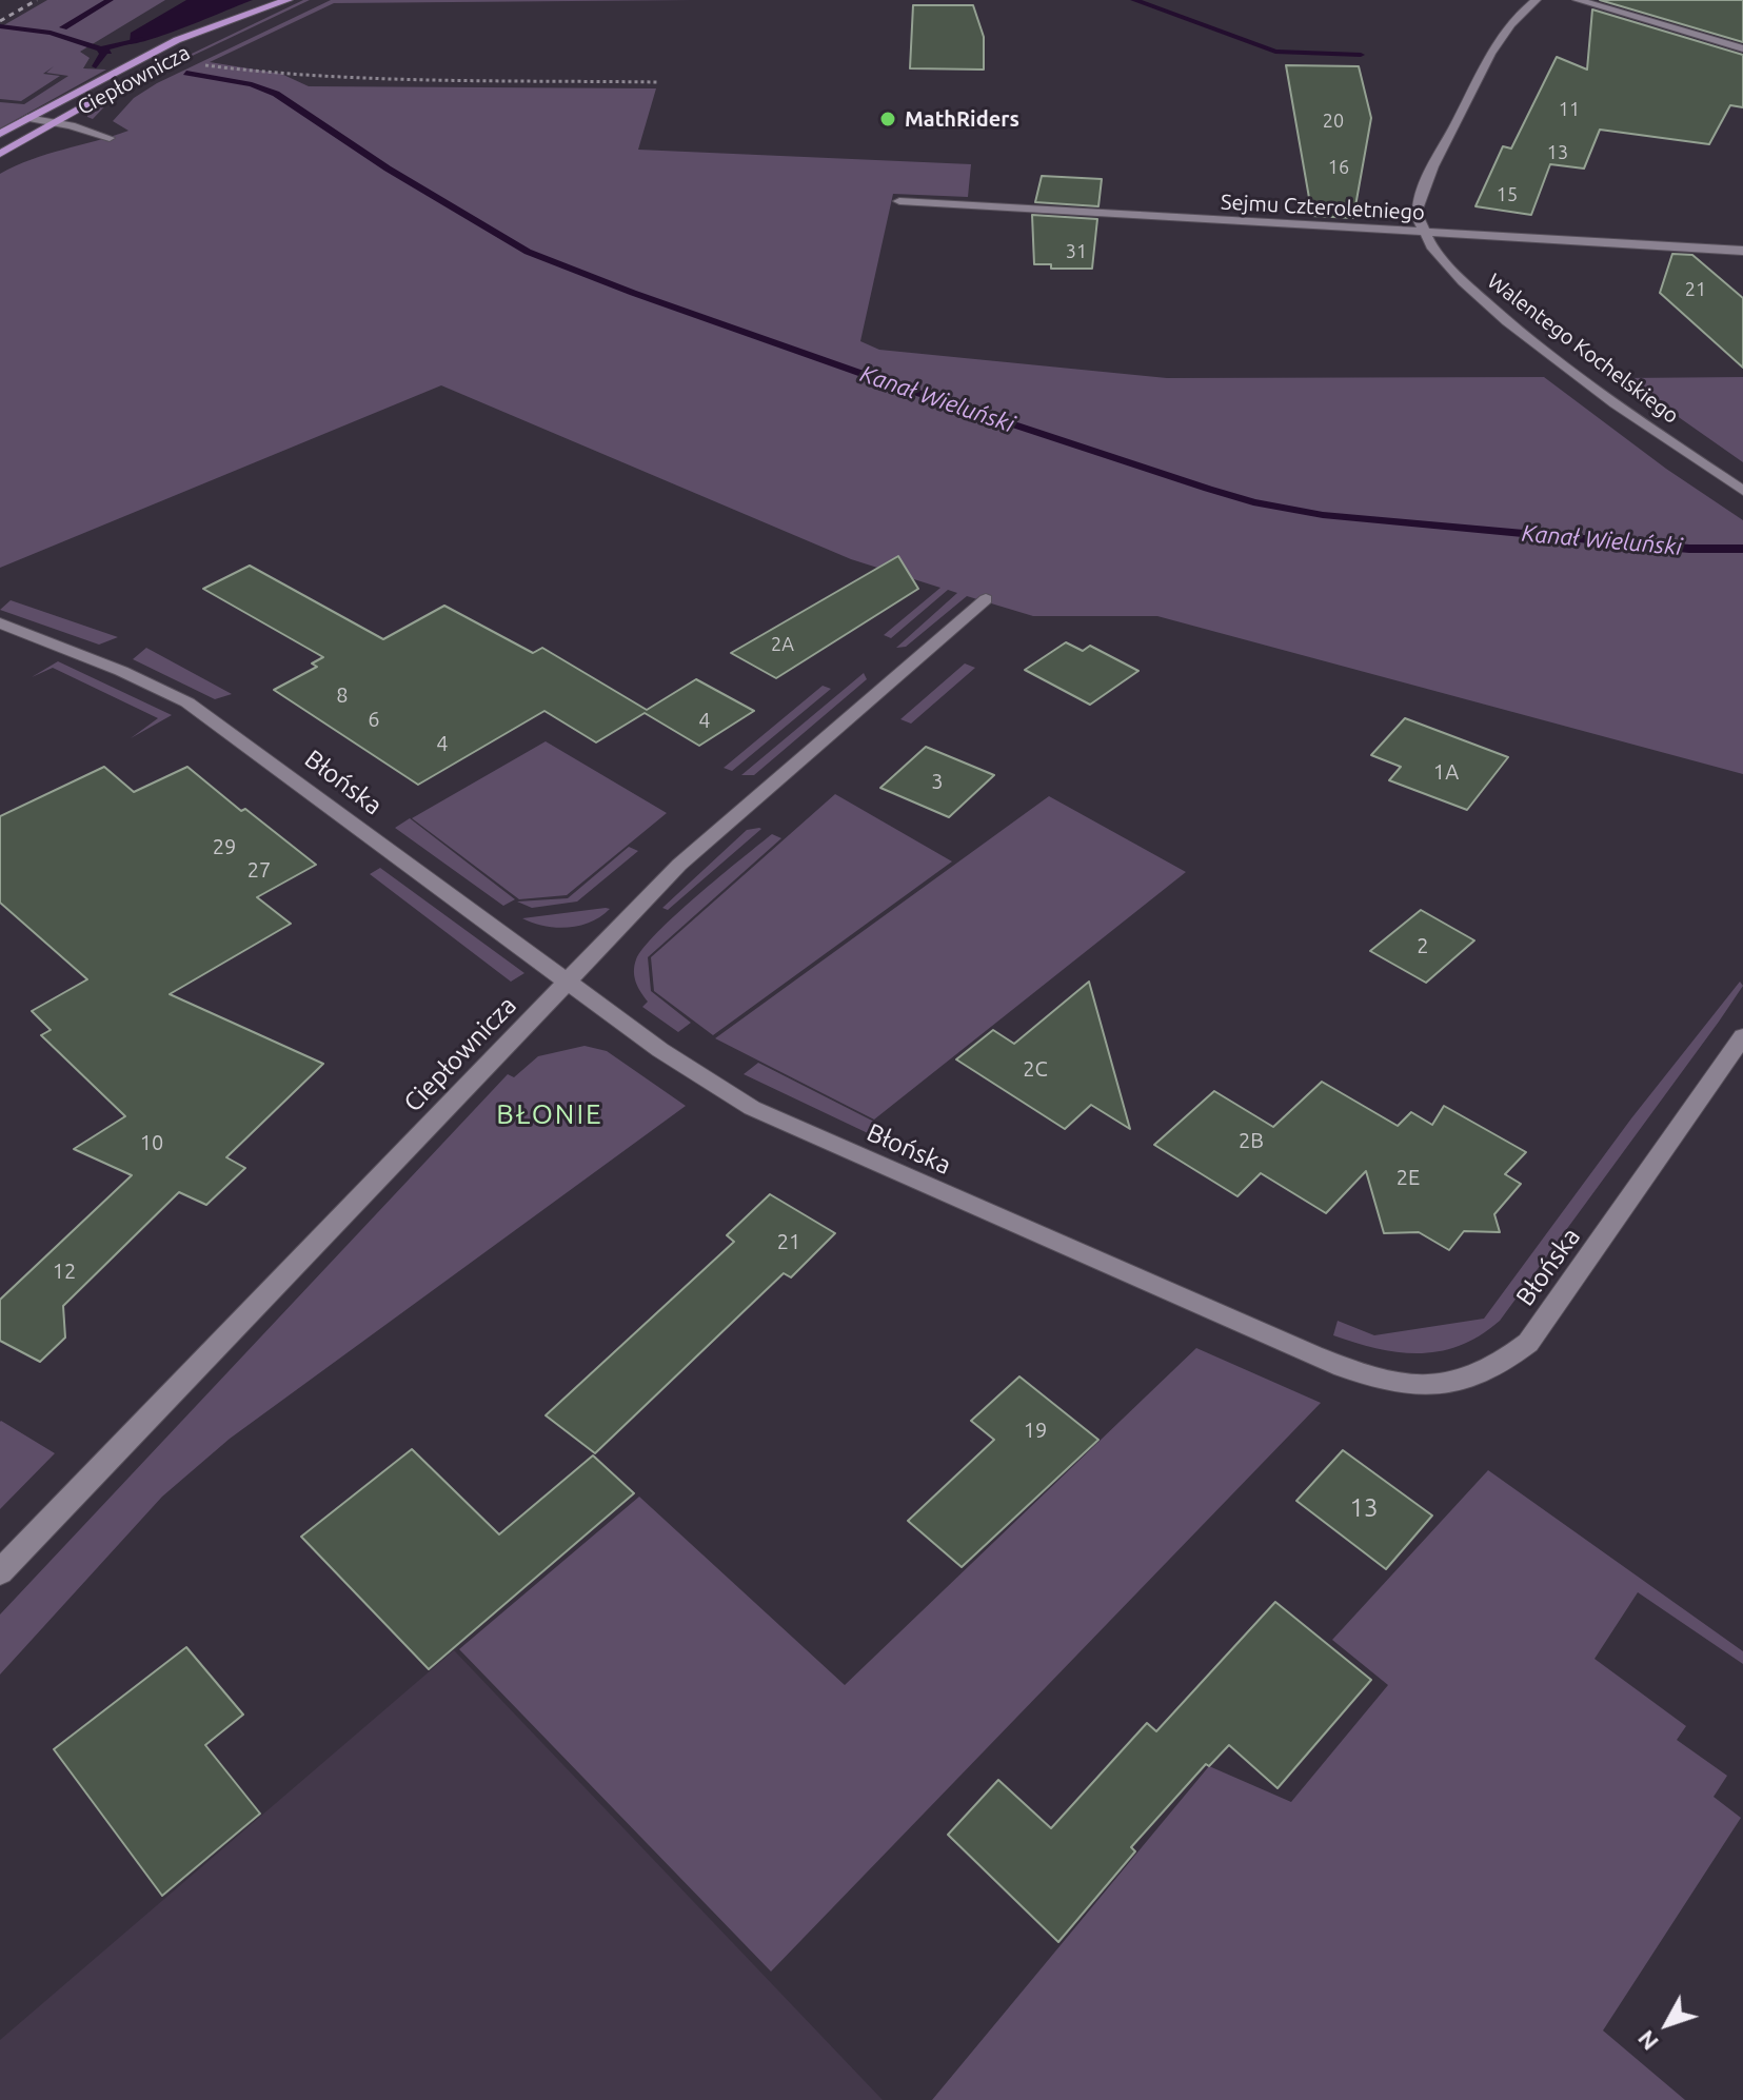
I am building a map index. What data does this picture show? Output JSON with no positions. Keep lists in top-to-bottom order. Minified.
{"streets":{"main road":["Ciepłownicza"],"street":["Sejmu Czteroletniego","Walentego Kochelskiego","Błońska"]},"crossings":[["Ciepłownicza","Błońska"],["Sejmu Czteroletniego","Walentego Kochelskiego"]],"districts":["BŁONIE"],"water":["Kanał Wieluński"],"places":["MathRiders"],"house_numbers":["11","20","13","16","15","31","21","2A","8","6","4","4","1A","3","29","27","2","2C","2B","10","2E","21","12","19","13"],"north":"bottom left"}
